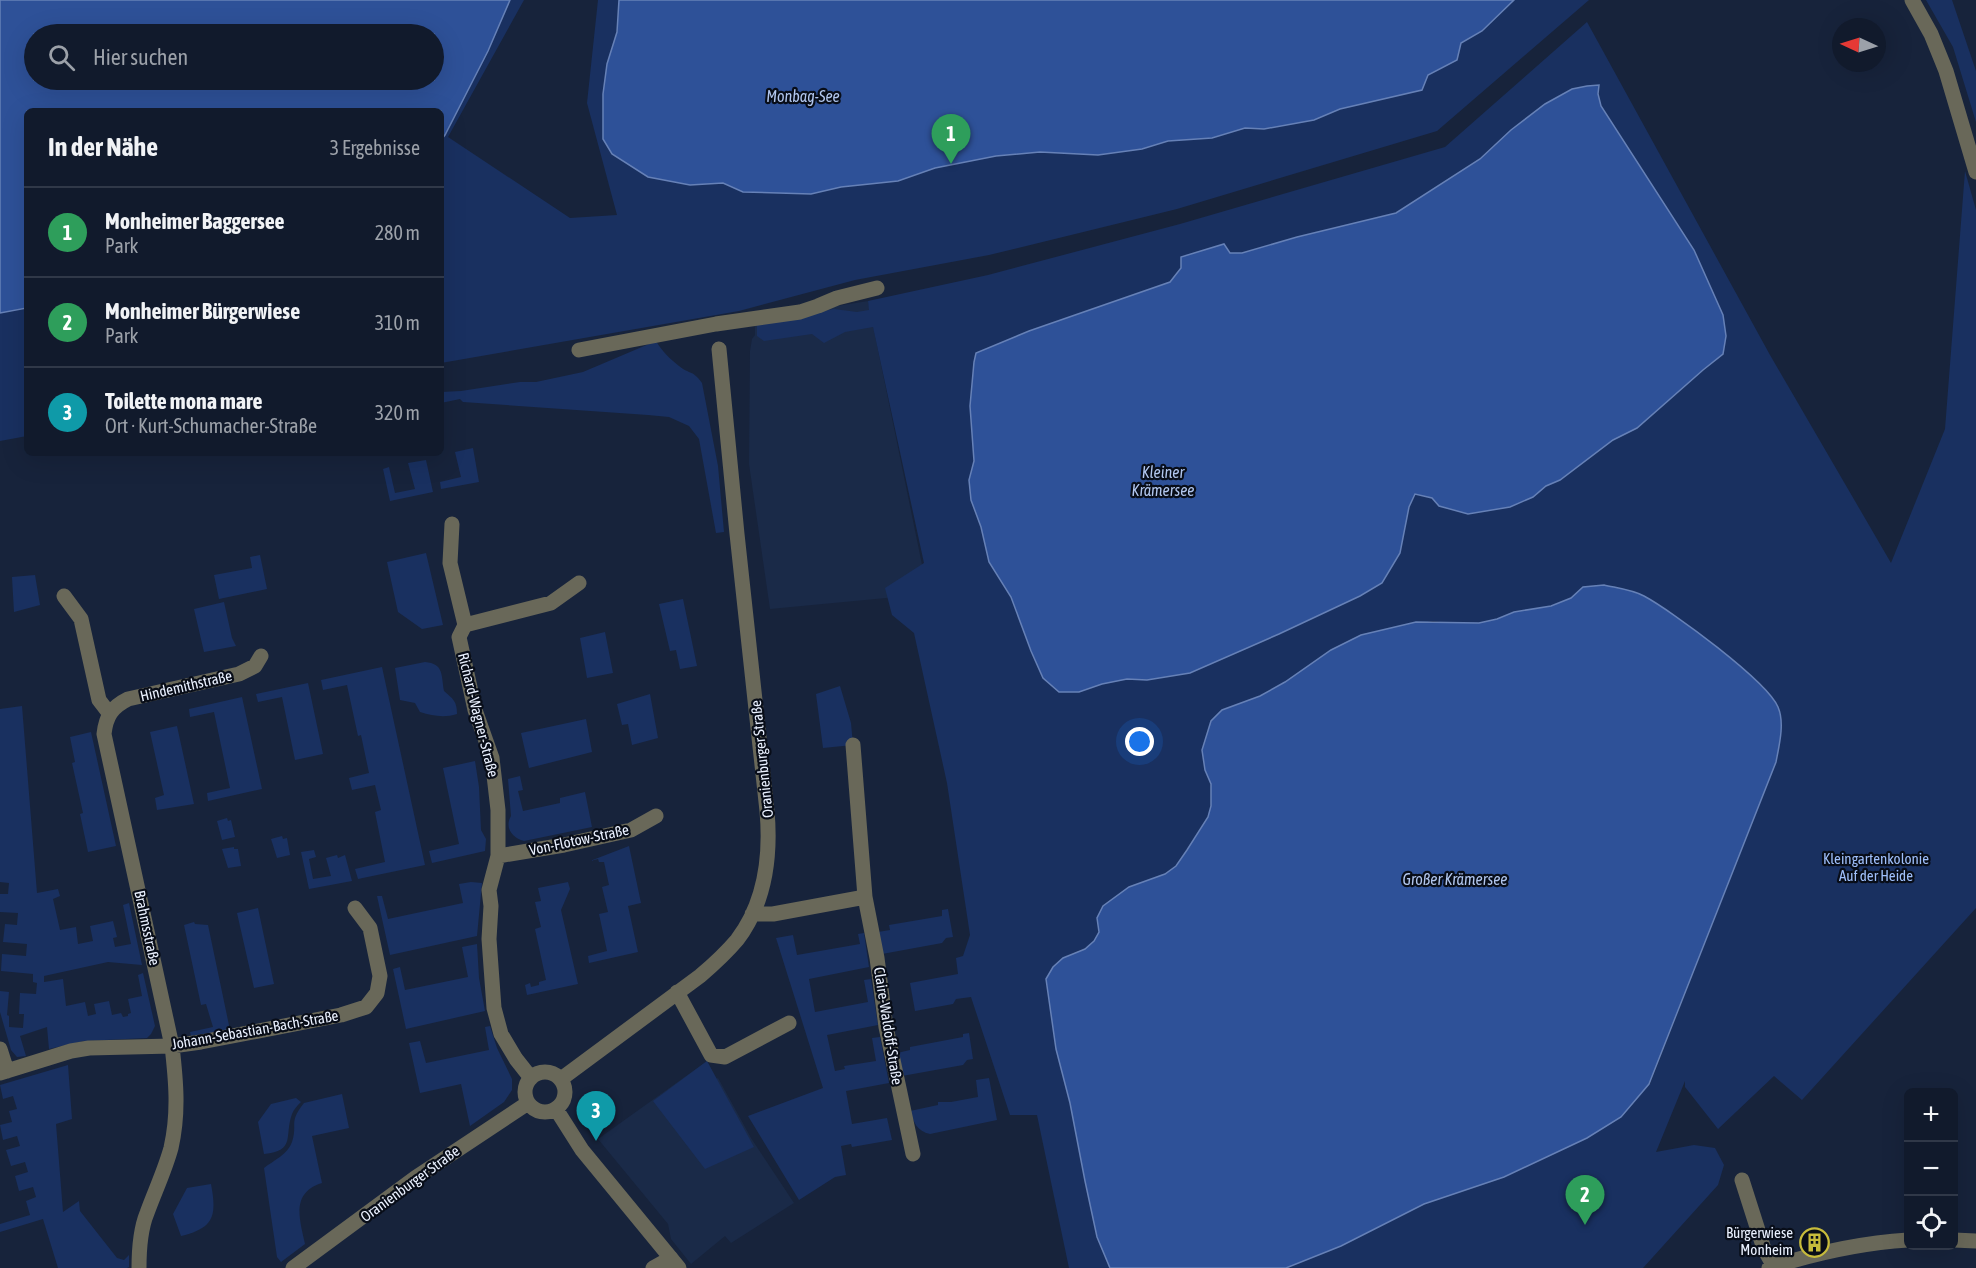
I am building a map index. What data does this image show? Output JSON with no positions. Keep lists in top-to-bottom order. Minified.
{"streets":{"street":["Hindemithstraße","Richard-Wagner-Straße","Oranienburger Straße","Von-Flotow-Straße","Brahmsstraße","Claire-Waldoff-Straße","Johann-Sebastian-Bach-Straße"]},"crossings":[["Hindemithstraße","Brahmsstraße"],["Richard-Wagner-Straße","Oranienburger Straße"],["Richard-Wagner-Straße","Von-Flotow-Straße"],["Brahmsstraße","Johann-Sebastian-Bach-Straße"]],"water":["Monbag-See","Kleiner Krämersee","Großer Krämersee"],"parks":["Kleingartenkolonie Auf der Heide"],"places":{"building":["Bürgerwiese Monheim"]},"north":"left","page":{"search":"Hier suchen","heading":["In der Nähe","3 Ergebnisse"],"pins":["1","3","2"],"list":[{"mark":"1","name":"Monheimer Baggersee","note":"Park","value":"280 m"},{"mark":"2","name":"Monheimer Bürgerwiese","note":"Park","value":"310 m"},{"mark":"3","name":"Toilette mona mare","note":"Ort · Kurt-Schumacher-Straße","value":"320 m"}],"map_buttons":["+","−"]}}
